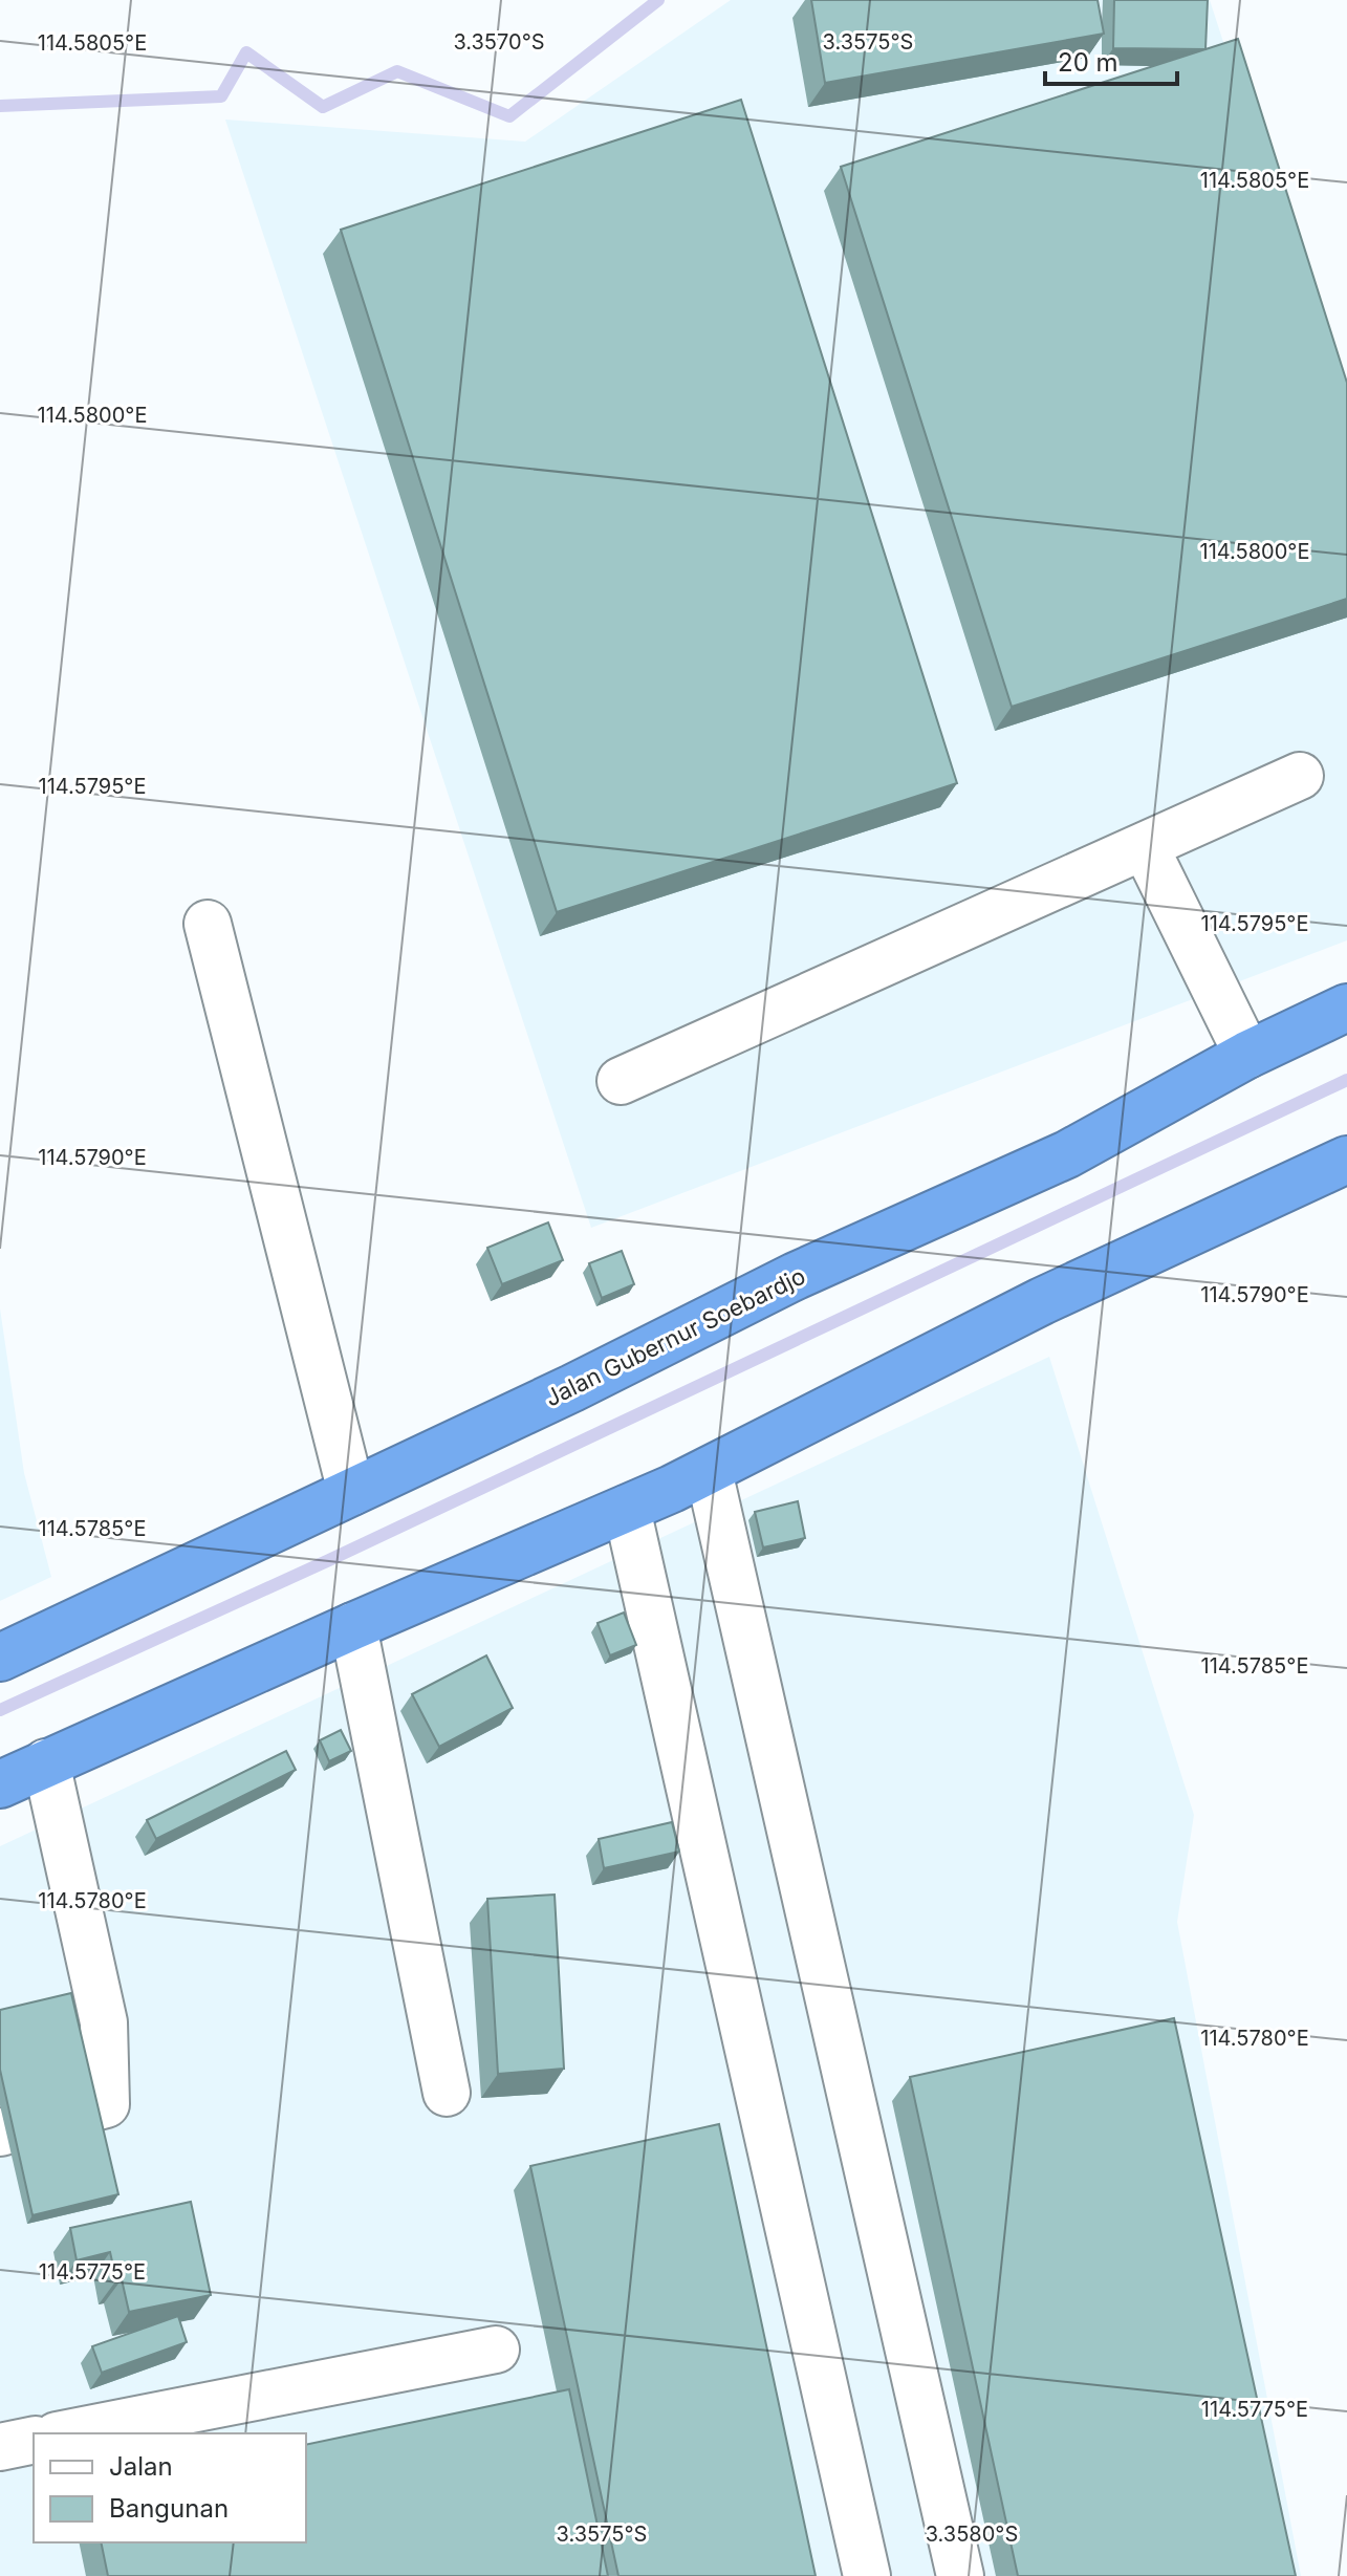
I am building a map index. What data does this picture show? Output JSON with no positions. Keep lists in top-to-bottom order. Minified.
{"streets":{"highway":["Jalan Gubernur Soebardjo"]},"legend":["Jalan","Bangunan"],"scale_bar":"20 m","coordinates":["3.3570°S","3.3575°S","114.5805°E","114.5800°E","114.5795°E","114.5790°E","114.5785°E","114.5780°E","114.5775°E","3.3580°S"]}
